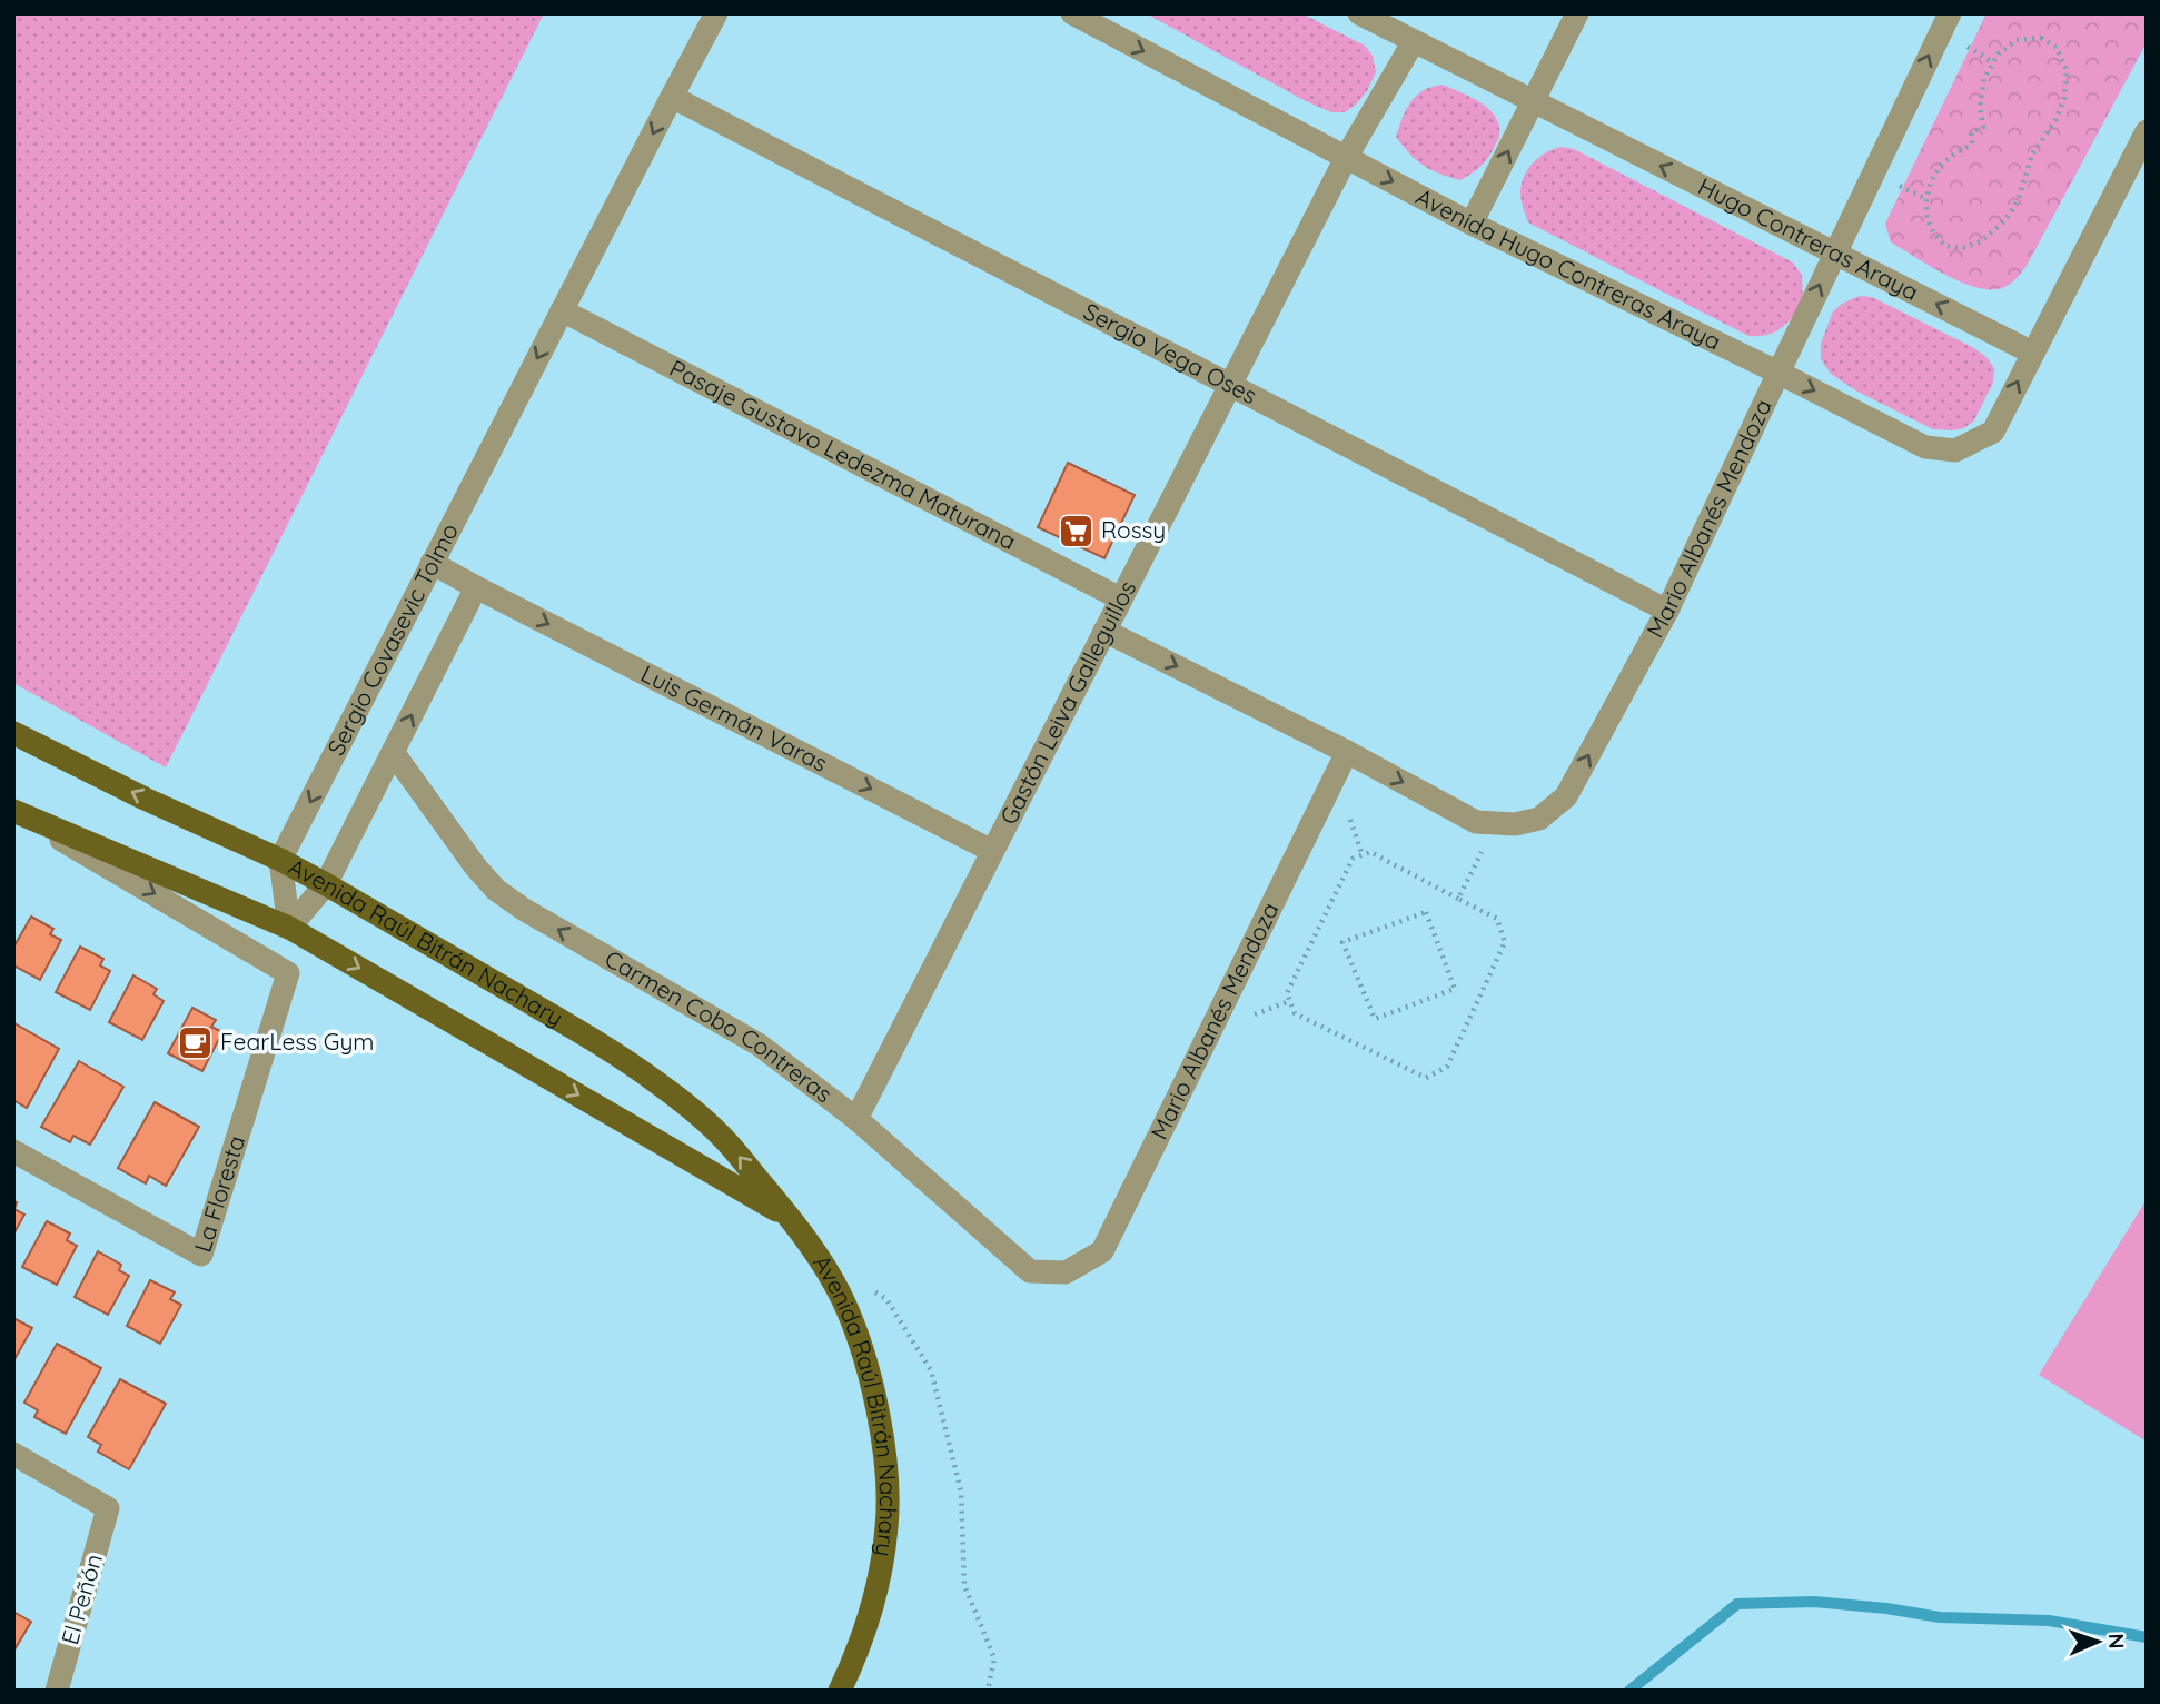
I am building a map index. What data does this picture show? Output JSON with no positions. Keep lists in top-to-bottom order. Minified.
{"streets":{"main road":["Avenida Raúl Bitrán Nachary"],"street":["Hugo Contreras Araya","Avenida Hugo Contreras Araya","Sergio Vega Oses","Pasaje Gustavo Ledezma Maturana","Mario Albanés Mendoza","Sergio Covasevic Tolmo","Gastón Leiva Galleguillos","Luis Germán Varas","Carmen Cobo Contreras","La Floresta","El Peñón"]},"crossings":[["Hugo Contreras Araya","Avenida Hugo Contreras Araya"],["Hugo Contreras Araya","Mario Albanés Mendoza"],["Hugo Contreras Araya","Gastón Leiva Galleguillos"],["Avenida Hugo Contreras Araya","Mario Albanés Mendoza"],["Avenida Hugo Contreras Araya","Gastón Leiva Galleguillos"],["Sergio Vega Oses","Mario Albanés Mendoza"],["Sergio Vega Oses","Sergio Covasevic Tolmo"],["Sergio Vega Oses","Gastón Leiva Galleguillos"],["Pasaje Gustavo Ledezma Maturana","Sergio Covasevic Tolmo"],["Pasaje Gustavo Ledezma Maturana","Gastón Leiva Galleguillos"],["Mario Albanés Mendoza","Gastón Leiva Galleguillos"],["Mario Albanés Mendoza","Carmen Cobo Contreras"],["Sergio Covasevic Tolmo","Luis Germán Varas"],["Sergio Covasevic Tolmo","Avenida Raúl Bitrán Nachary"],["Gastón Leiva Galleguillos","Luis Germán Varas"],["Gastón Leiva Galleguillos","Carmen Cobo Contreras"],["Avenida Raúl Bitrán Nachary","La Floresta"]],"one_way":["Hugo Contreras Araya","Avenida Hugo Contreras Araya","Luis Germán Varas","Carmen Cobo Contreras"],"places":{"supermarket":["Rossy"],"cafe":["FearLess Gym"]},"north":"right"}
